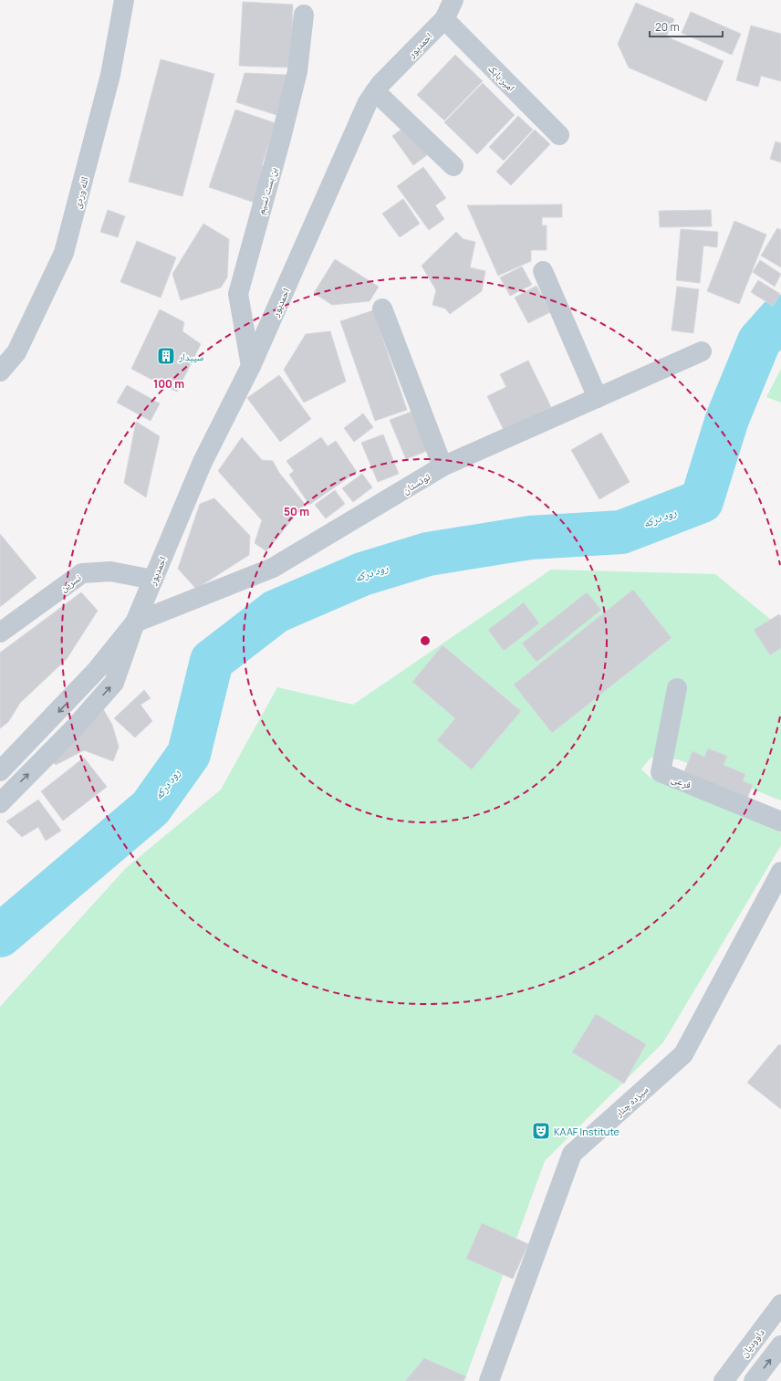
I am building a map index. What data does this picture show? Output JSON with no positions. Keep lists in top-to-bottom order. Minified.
{"streets":{"street":["احمدپور","امیر بابک","بن بست نسیم","الله وردی","توتستان","نسرین","فرعی","سیزده چنار","داوودیان"]},"crossings":[["احمدپور","امیر بابک"],["احمدپور","بن بست نسیم"],["احمدپور","توتستان"],["احمدپور","نسرین"]],"water":["رود درکه"],"places":{"building":["سپیدار"],"theatre":["KAAF Institute"]},"scale_bar":"20 m","rings":["100 m","50 m"]}
